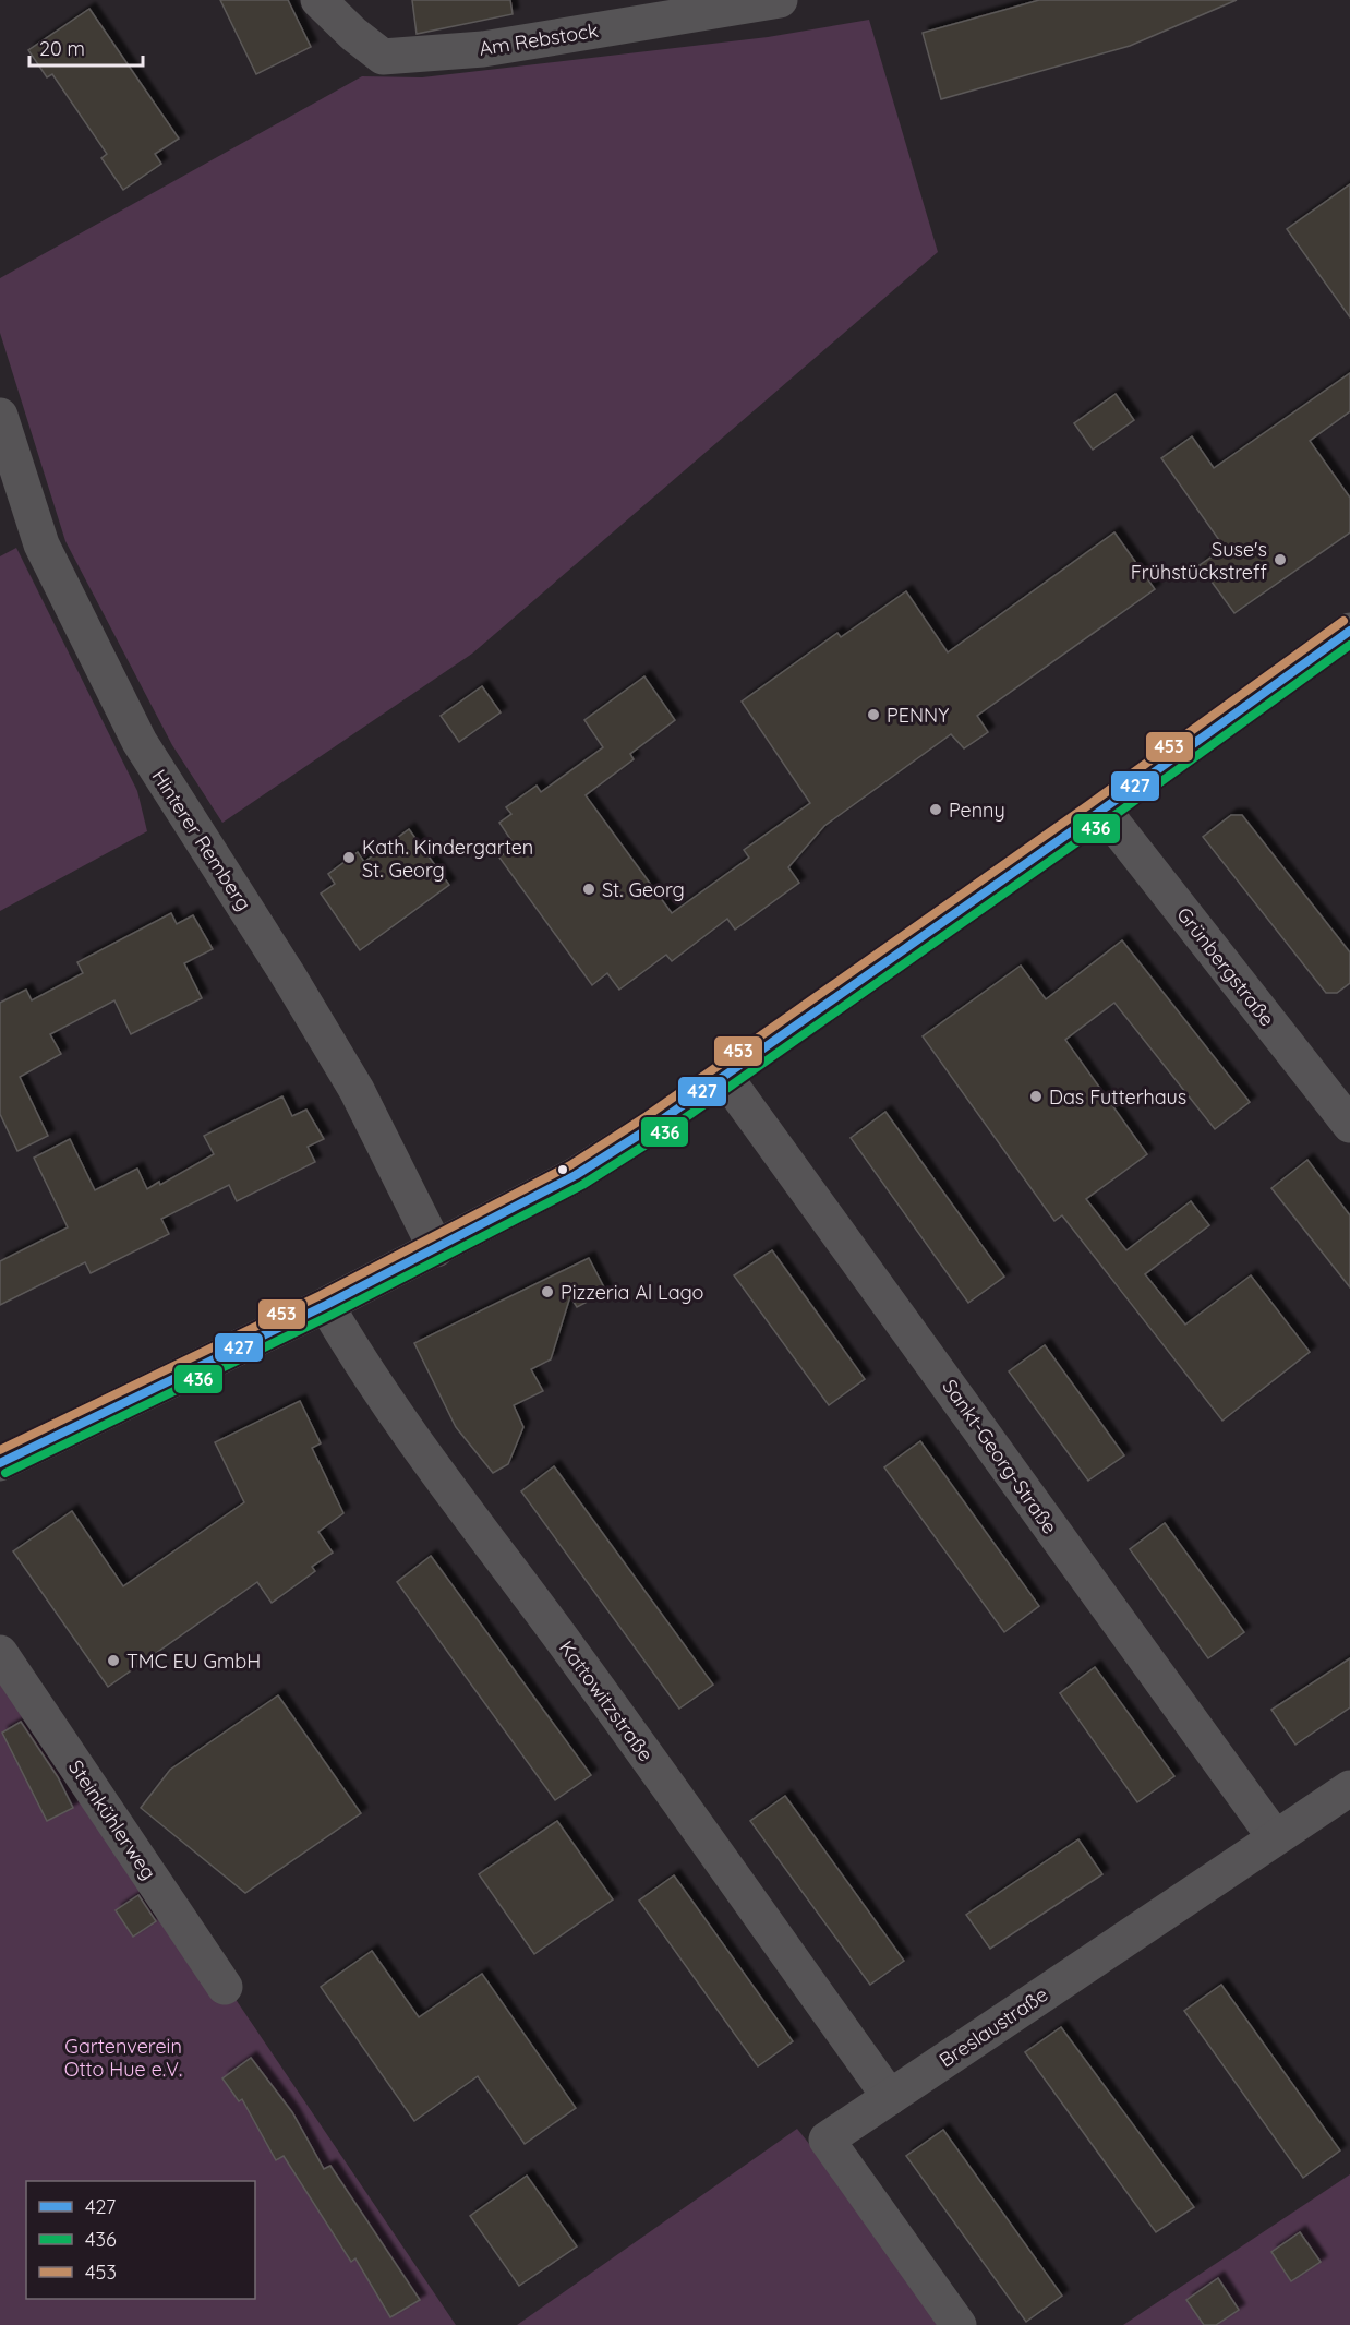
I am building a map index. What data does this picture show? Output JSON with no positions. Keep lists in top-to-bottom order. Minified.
{"streets":{"street":["Am Rebstock","Hinterer Remberg","Grünbergstraße","Sankt-Georg-Straße","Kattowitzstraße","Steinkühlerweg","Breslaustraße"]},"crossings":[["Sankt-Georg-Straße","Breslaustraße"],["Kattowitzstraße","Breslaustraße"]],"parks":["Gartenverein Otto Hue e.V."],"places":["Suse's Frühstückstreff","PENNY","Penny","Kath. Kindergarten St. Georg","St. Georg","Das Futterhaus","Pizzeria Al Lago","TMC EU GmbH"],"lines":["transit line 453","transit line 427","transit line 436"],"legend":["427","436","453"],"scale_bar":"20 m"}
